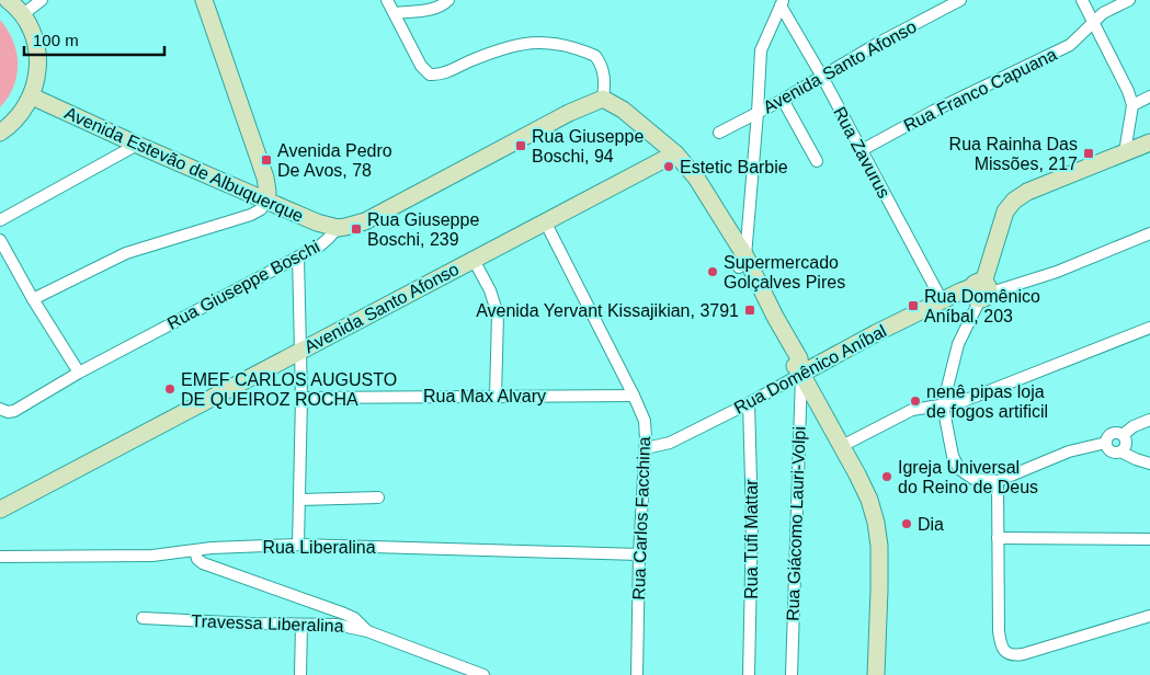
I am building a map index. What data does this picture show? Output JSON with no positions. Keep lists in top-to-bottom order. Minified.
{"streets":{"main road":["Avenida Santo Afonso","Avenida Estevão de Albuquerque","Rua Giuseppe Boschi","Rua Domênico Aníbal"],"street":["Rua Franco Capuana","Rua Zavurus","Rua Max Alvary","Rua Carlos Facchina","Rua Giácomo Lauri-Volpi","Rua Tufi Mattar","Rua Liberalina","Travessa Liberalina"]},"crossings":[["Avenida Santo Afonso","Rua Zavurus"],["Avenida Santo Afonso","Rua Carlos Facchina"],["Rua Franco Capuana","Rua Zavurus"],["Rua Zavurus","Rua Domênico Aníbal"],["Avenida Estevão de Albuquerque","Rua Giuseppe Boschi"],["Rua Domênico Aníbal","Rua Carlos Facchina"],["Rua Domênico Aníbal","Rua Giácomo Lauri-Volpi"],["Rua Domênico Aníbal","Rua Tufi Mattar"],["Rua Max Alvary","Rua Carlos Facchina"],["Rua Carlos Facchina","Rua Liberalina"]],"places":{"transit":["Rua Giuseppe Boschi, 94","Rua Rainha Das Missões, 217","Avenida Pedro De Avos, 78","Rua Giuseppe Boschi, 239","Rua Domênico Aníbal, 203","Avenida Yervant Kissajikian, 3791"],"other":["Estetic Barbie","Supermercado Golçalves Pires","EMEF CARLOS AUGUSTO DE QUEIROZ ROCHA","nenê pipas loja de fogos artificil","Igreja Universal do Reino de Deus","Dia"]},"scale_bar":"100 m"}
